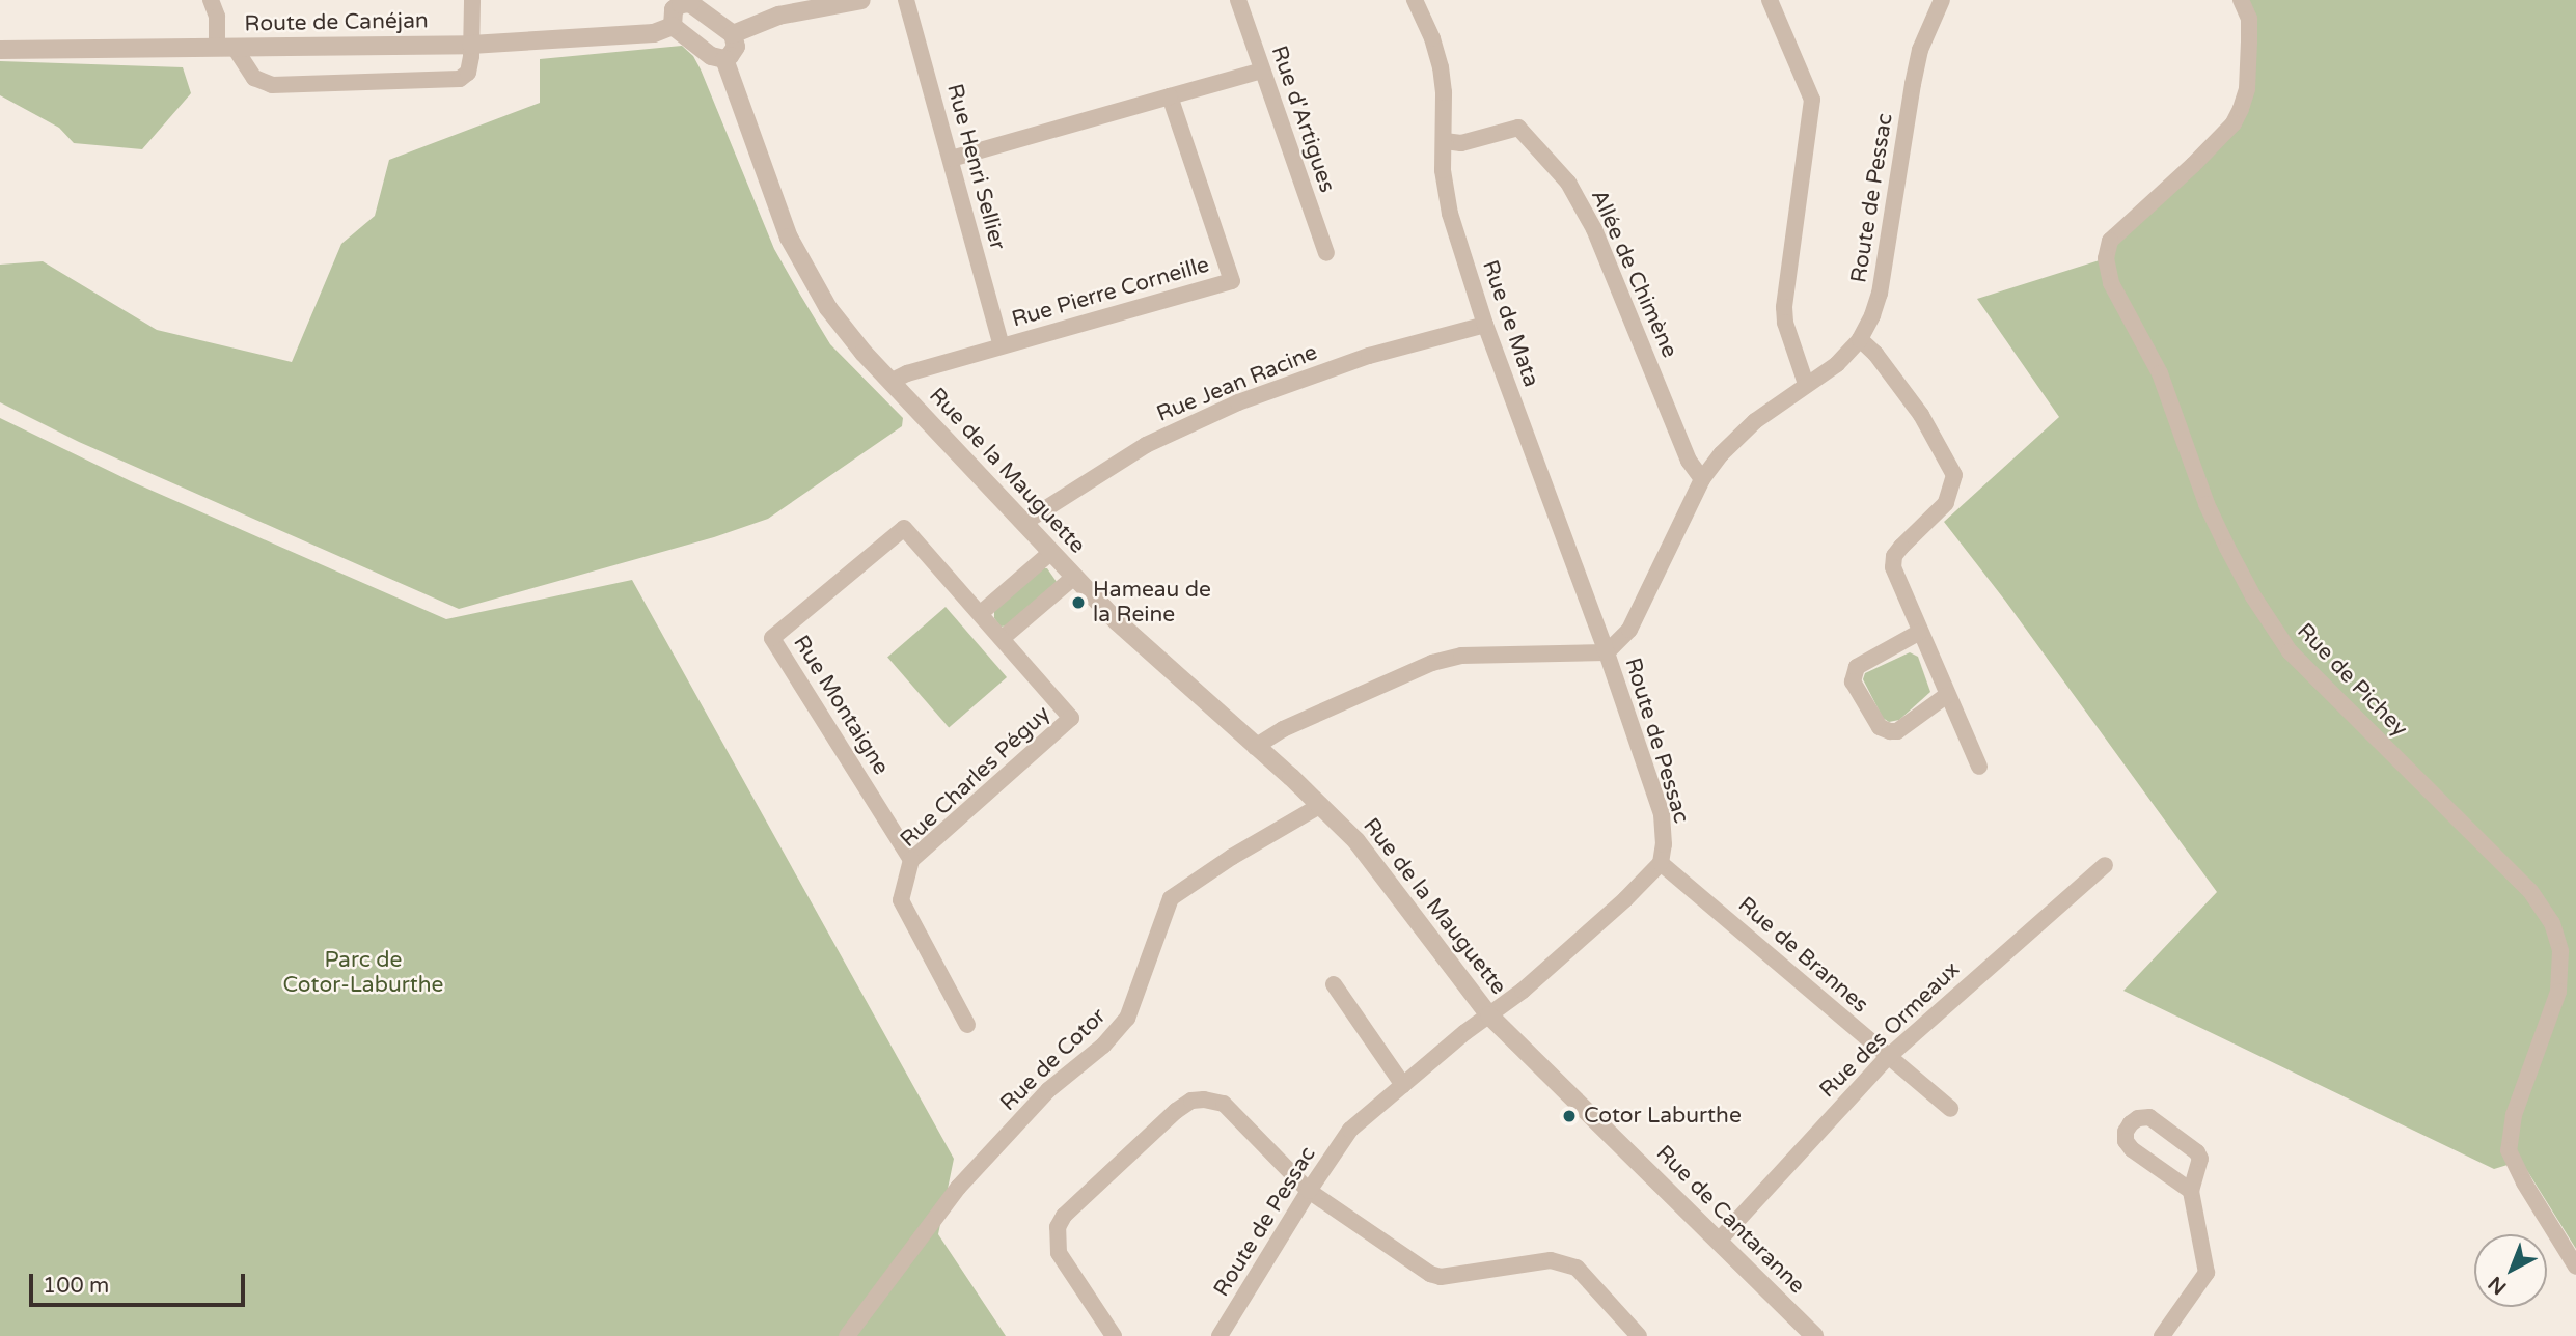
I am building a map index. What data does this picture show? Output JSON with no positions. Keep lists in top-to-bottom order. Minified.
{"streets":{"street":["Route de Canéjan","Rue d'Artigues","Rue Henri Sellier","Route de Pessac","Allée de Chimène","Rue Pierre Corneille","Rue de Mata","Rue Jean Racine","Rue de la Mauguette","Rue de Pichey","Rue Montaigne","Rue Charles Péguy","Rue de Brannes","Rue des Ormeaux","Rue de Cotor","Rue de Cantaranne"]},"crossings":[["Rue Henri Sellier","Rue Pierre Corneille"],["Route de Pessac","Allée de Chimène"],["Route de Pessac","Rue de Mata"],["Route de Pessac","Rue de la Mauguette"],["Route de Pessac","Rue de Brannes"],["Route de Pessac","Rue de Cantaranne"],["Allée de Chimène","Rue de Mata"],["Rue Pierre Corneille","Rue de la Mauguette"],["Rue de Mata","Rue Jean Racine"],["Rue Jean Racine","Rue de la Mauguette"],["Rue de la Mauguette","Rue de Cotor"],["Rue de la Mauguette","Rue de Cantaranne"],["Rue Montaigne","Rue Charles Péguy"],["Rue de Brannes","Rue des Ormeaux"],["Rue des Ormeaux","Rue de Cantaranne"]],"parks":["Parc de Cotor-Laburthe"],"places":["Hameau de la Reine","Cotor Laburthe"],"scale_bar":"100 m","north":"bottom left"}
